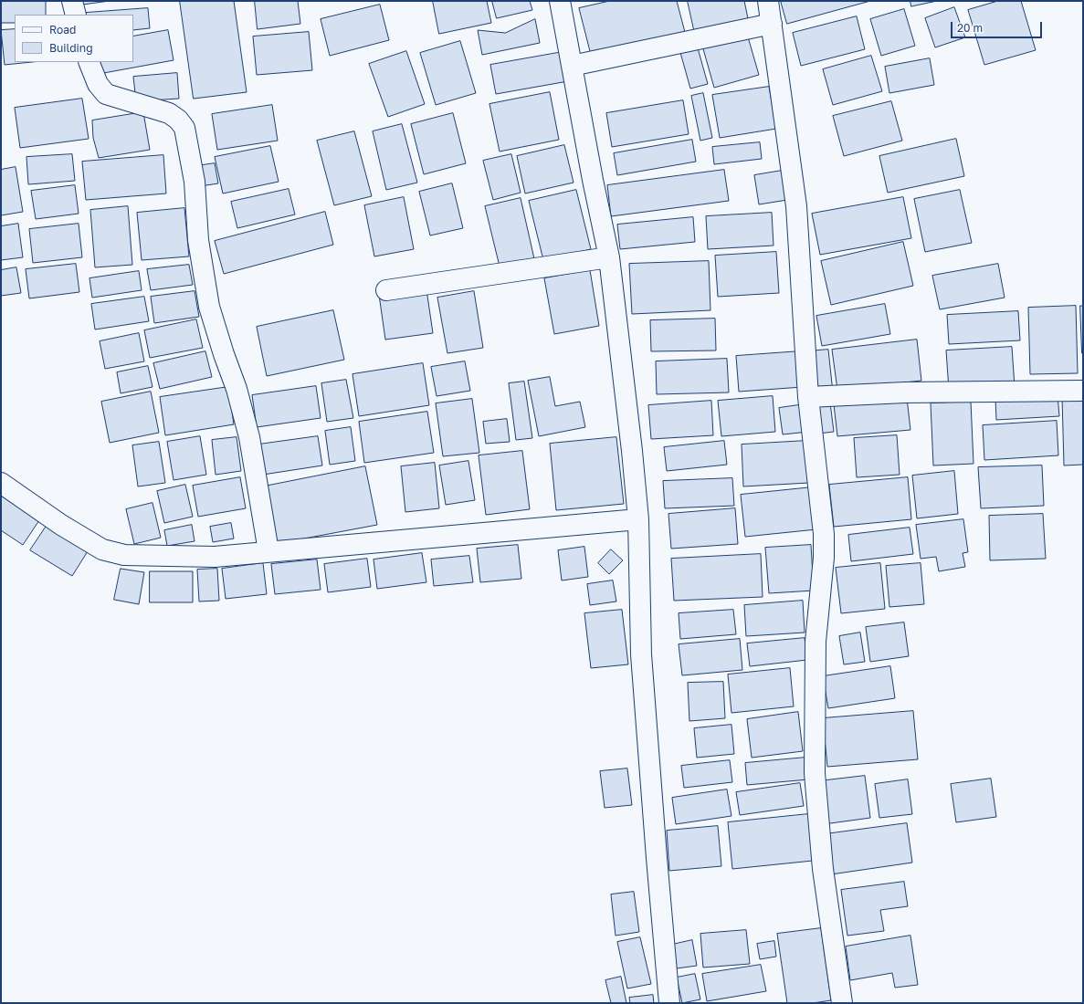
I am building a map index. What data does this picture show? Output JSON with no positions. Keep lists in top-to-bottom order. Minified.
{"legend":["Road","Building"],"scale_bar":"20 m"}
